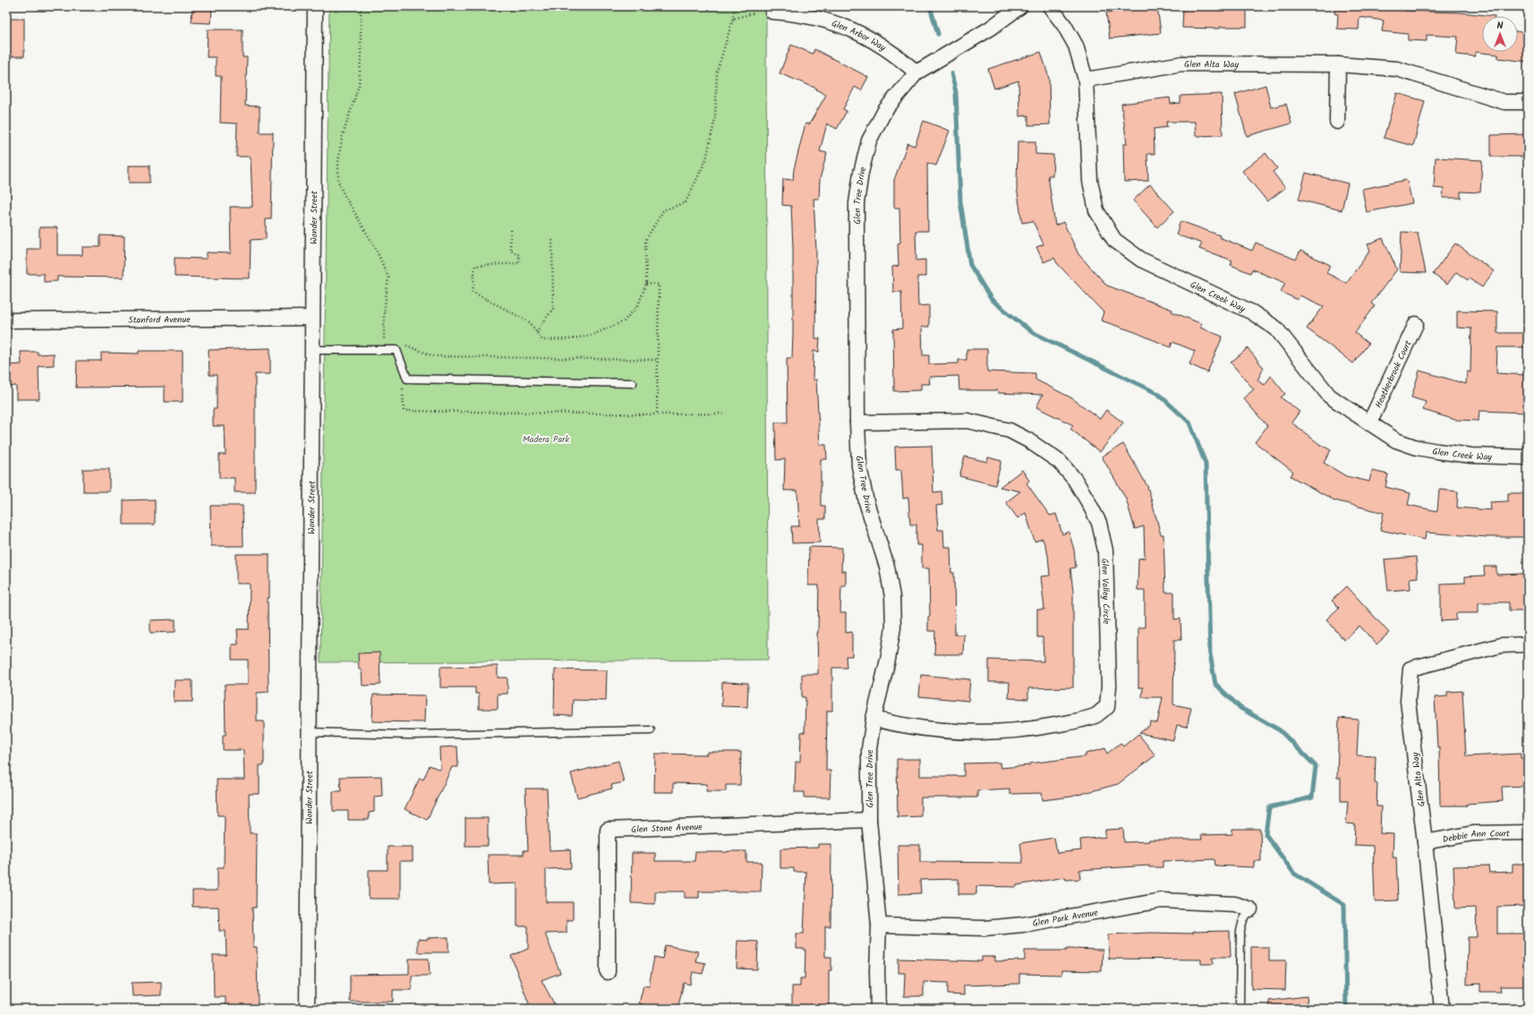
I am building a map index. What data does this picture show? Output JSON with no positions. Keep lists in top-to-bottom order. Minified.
{"streets":{"street":["Glen Arbor Way","Glen Alta Way","Glen Tree Drive","Wonder Street","Glen Creek Way","Stanford Avenue","Heatherbrook Court","Glen Valley Circle","Glen Stone Avenue","Debbie Ann Court","Glen Park Avenue"]},"crossings":[["Glen Arbor Way","Glen Tree Drive"],["Glen Alta Way","Glen Creek Way"],["Glen Alta Way","Debbie Ann Court"],["Glen Tree Drive","Glen Valley Circle"],["Glen Tree Drive","Glen Stone Avenue"],["Glen Tree Drive","Glen Park Avenue"],["Wonder Street","Stanford Avenue"],["Glen Creek Way","Heatherbrook Court"]],"parks":["Madera Park"],"north":"top"}
